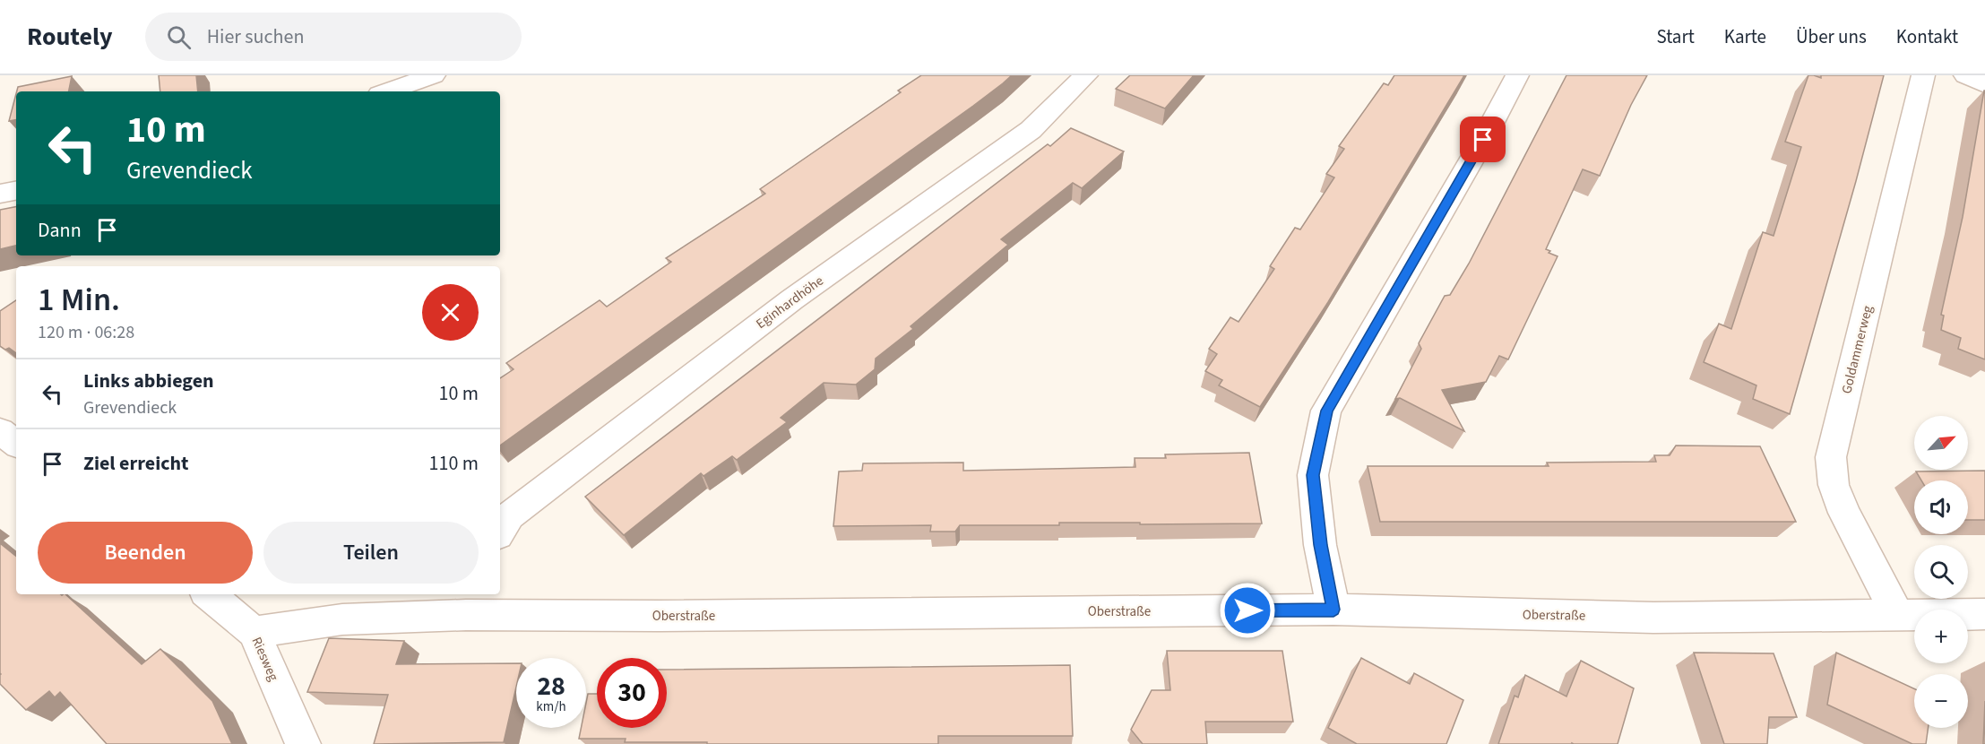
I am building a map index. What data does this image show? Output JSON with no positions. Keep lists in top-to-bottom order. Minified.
{"streets":{"street":["Eginhardhöhe","Goldammerweg","Oberstraße","Riesweg"]},"crossings":[["Goldammerweg","Oberstraße"],["Oberstraße","Riesweg"]],"north":"top right","page":{"header":"Routely","search":"Hier suchen","nav":["Start","Karte","Über uns","Kontakt"],"turn":["10 m","Grevendieck"],"then":"Dann","heading":["1 Min.","120 m · 06:28"],"list":[{"name":"Links abbiegen","note":"Grevendieck","value":"10 m"},{"name":"Ziel erreicht","value":"110 m"}],"map_buttons":["+","−"],"buttons":["Beenden","Teilen"],"speed":"28 km/h","limit":"30"}}
